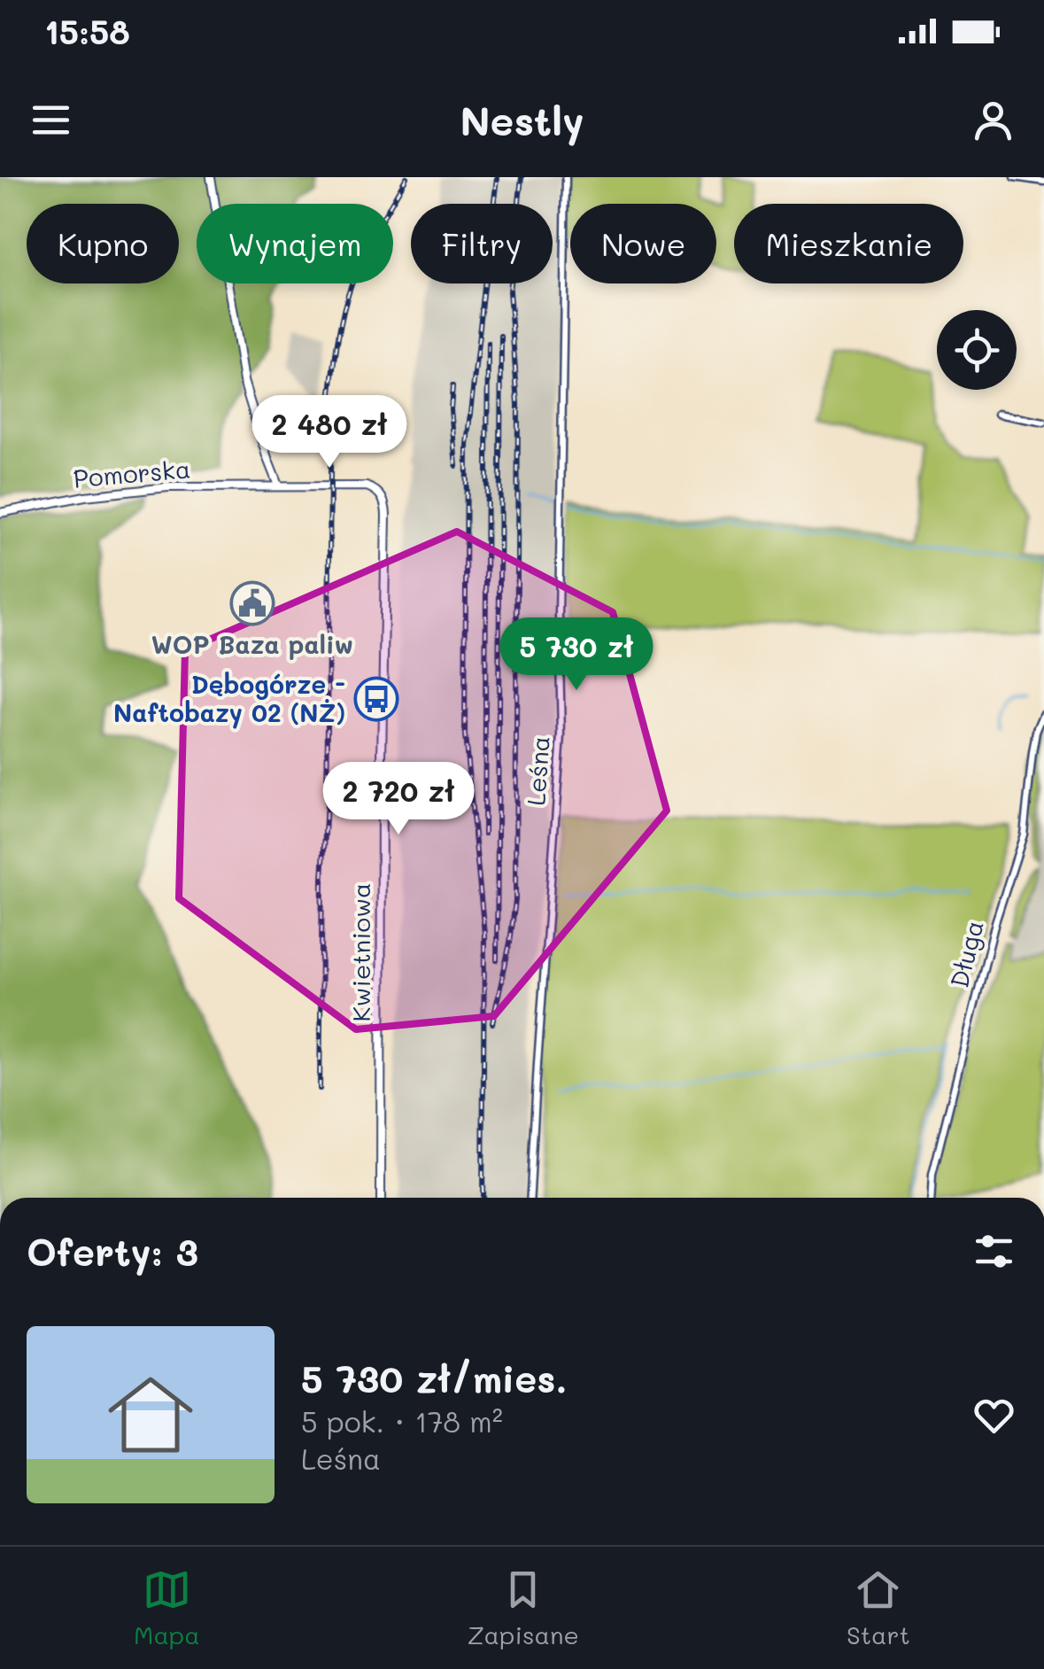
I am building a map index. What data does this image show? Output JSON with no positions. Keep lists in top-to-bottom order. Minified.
{"streets":{"street":["Pomorska","Leśna","Kwietniowa","Długa"]},"crossings":[["Pomorska","Kwietniowa"]],"places":{"public building":["WOP Baza paliw"],"bus stop":["Dębogórze - Naftobazy 02 (NŻ)"]},"page":{"status":"15:58","header":"Nestly","chip":["Kupno","Wynajem","Filtry","Nowe","Mieszkanie"],"price":["2 480 zł","5 730 zł","2 720 zł"],"heading":"Oferty: 3","list":[{"name":"5 730 zł/mies.","note":"5 pok. · 178 m² · Leśna"}],"tabs":["Mapa","Zapisane","Start"]}}
